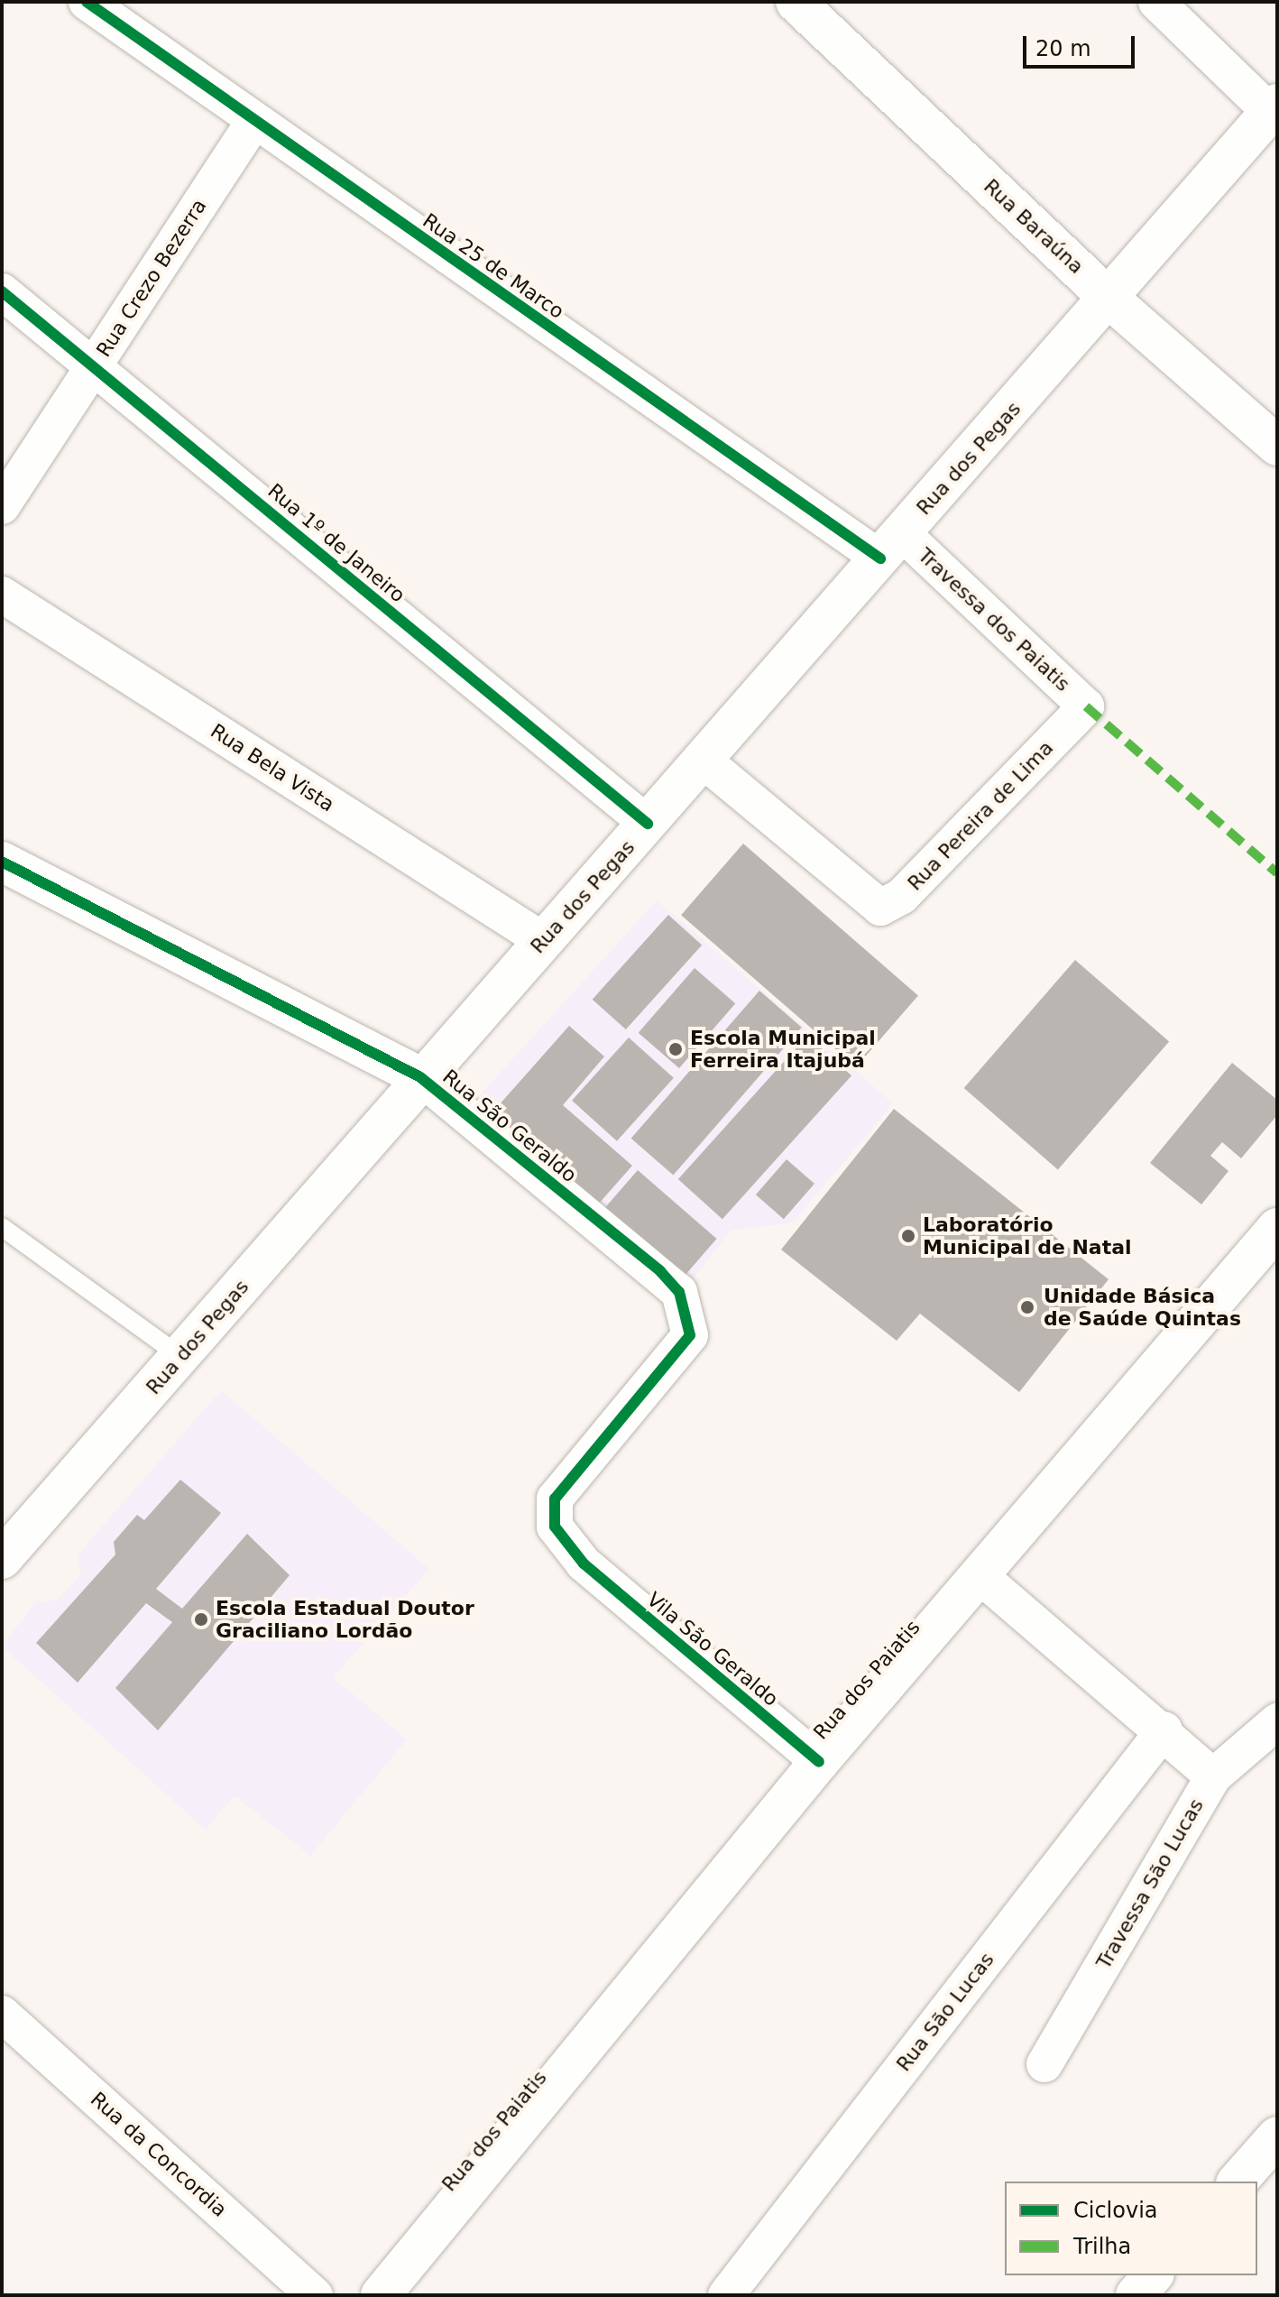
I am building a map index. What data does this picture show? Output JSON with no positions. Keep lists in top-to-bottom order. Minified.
{"streets":{"main road":["Rua Baraúna","Rua dos Pegas","Rua São Geraldo","Rua dos Paiatis"],"street":["Rua 25 de Marco","Rua Crezo Bezerra","Rua 1º de Janeiro","Travessa dos Paiatis","Rua Bela Vista","Rua Pereira de Lima","Vila São Geraldo","Travessa São Lucas","Rua São Lucas","Rua da Concordia"]},"crossings":[["Rua Baraúna","Rua dos Pegas"],["Rua 25 de Marco","Rua Crezo Bezerra"],["Rua 25 de Marco","Rua dos Pegas"],["Rua 25 de Marco","Travessa dos Paiatis"],["Rua Crezo Bezerra","Rua 1º de Janeiro"],["Rua dos Pegas","Rua 1º de Janeiro"],["Rua dos Pegas","Travessa dos Paiatis"],["Rua dos Pegas","Rua Bela Vista"],["Rua dos Pegas","Rua Pereira de Lima"],["Rua dos Pegas","Rua São Geraldo"],["Travessa dos Paiatis","Rua Pereira de Lima"],["Rua São Geraldo","Vila São Geraldo"],["Vila São Geraldo","Rua dos Paiatis"]],"places":["Escola Municipal Ferreira Itajubá","Laboratório Municipal de Natal","Unidade Básica de Saúde Quintas","Escola Estadual Doutor Graciliano Lordão"],"legend":["Ciclovia","Trilha"],"scale_bar":"20 m"}
